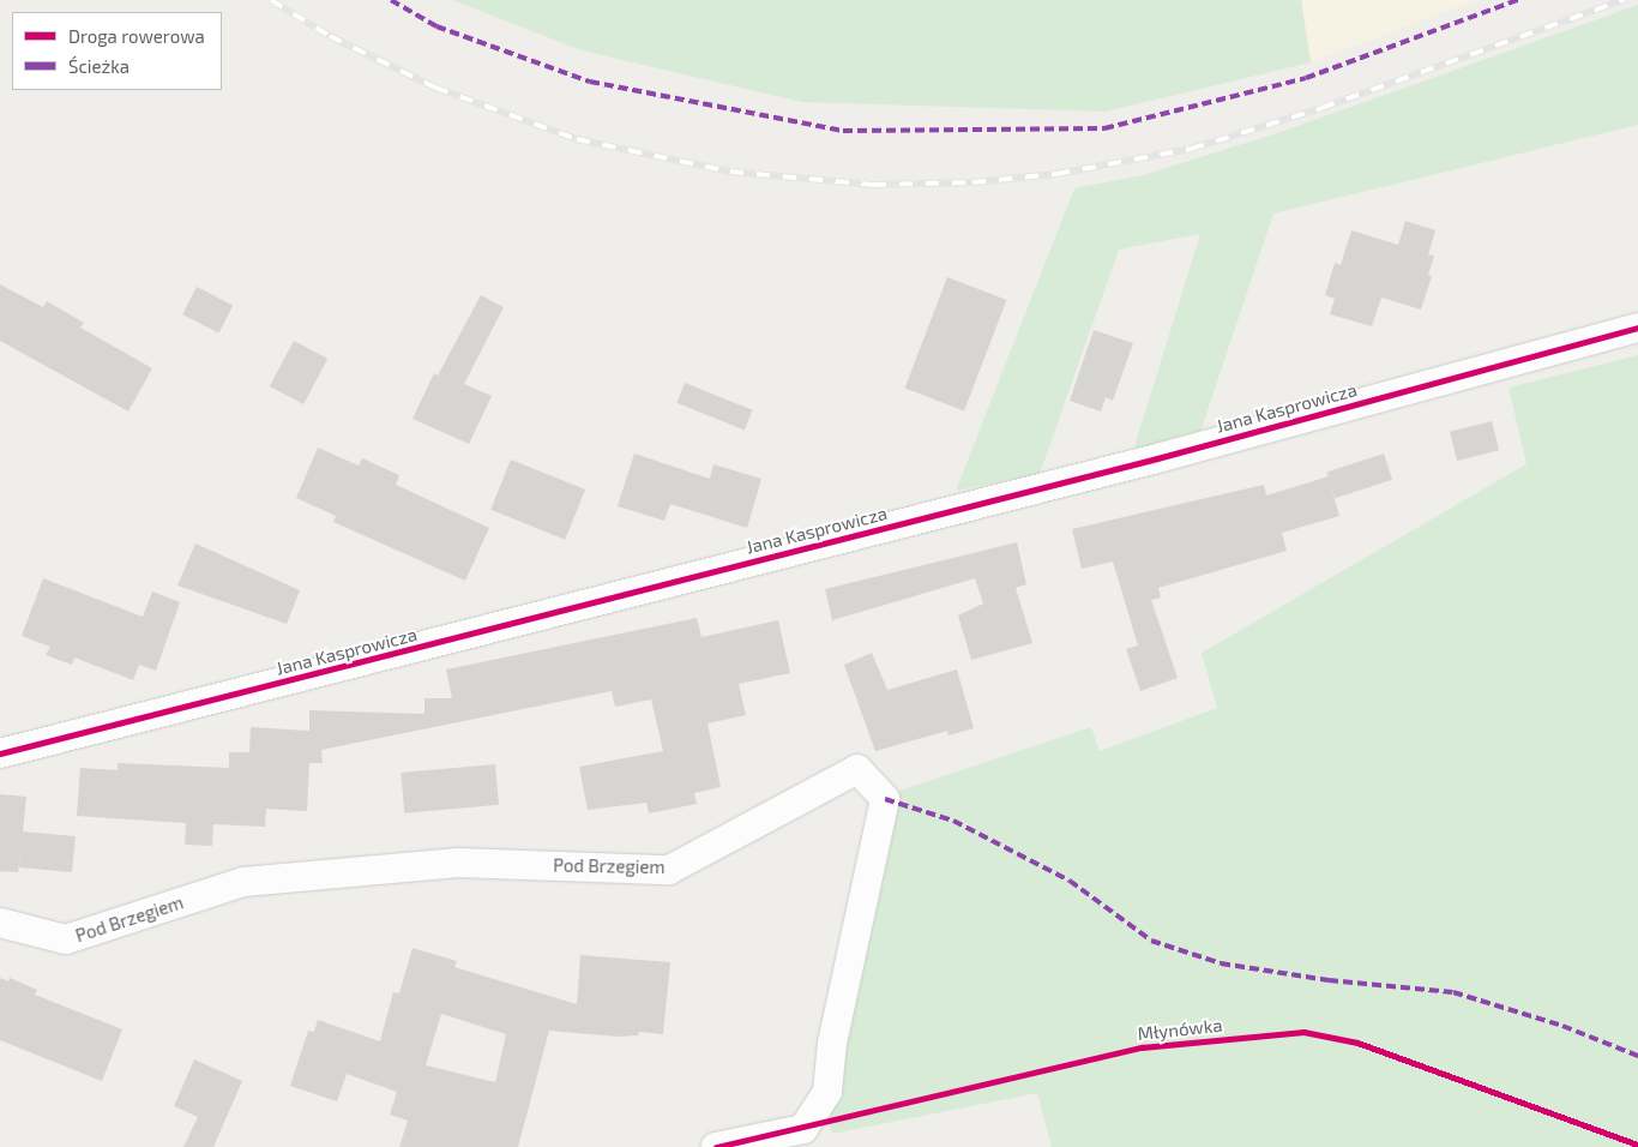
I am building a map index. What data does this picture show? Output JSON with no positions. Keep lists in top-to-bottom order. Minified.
{"streets":{"street":["Jana Kasprowicza","Pod Brzegiem"],"cycle path":["Młynówka"]},"legend":["Droga rowerowa","Ścieżka"]}
